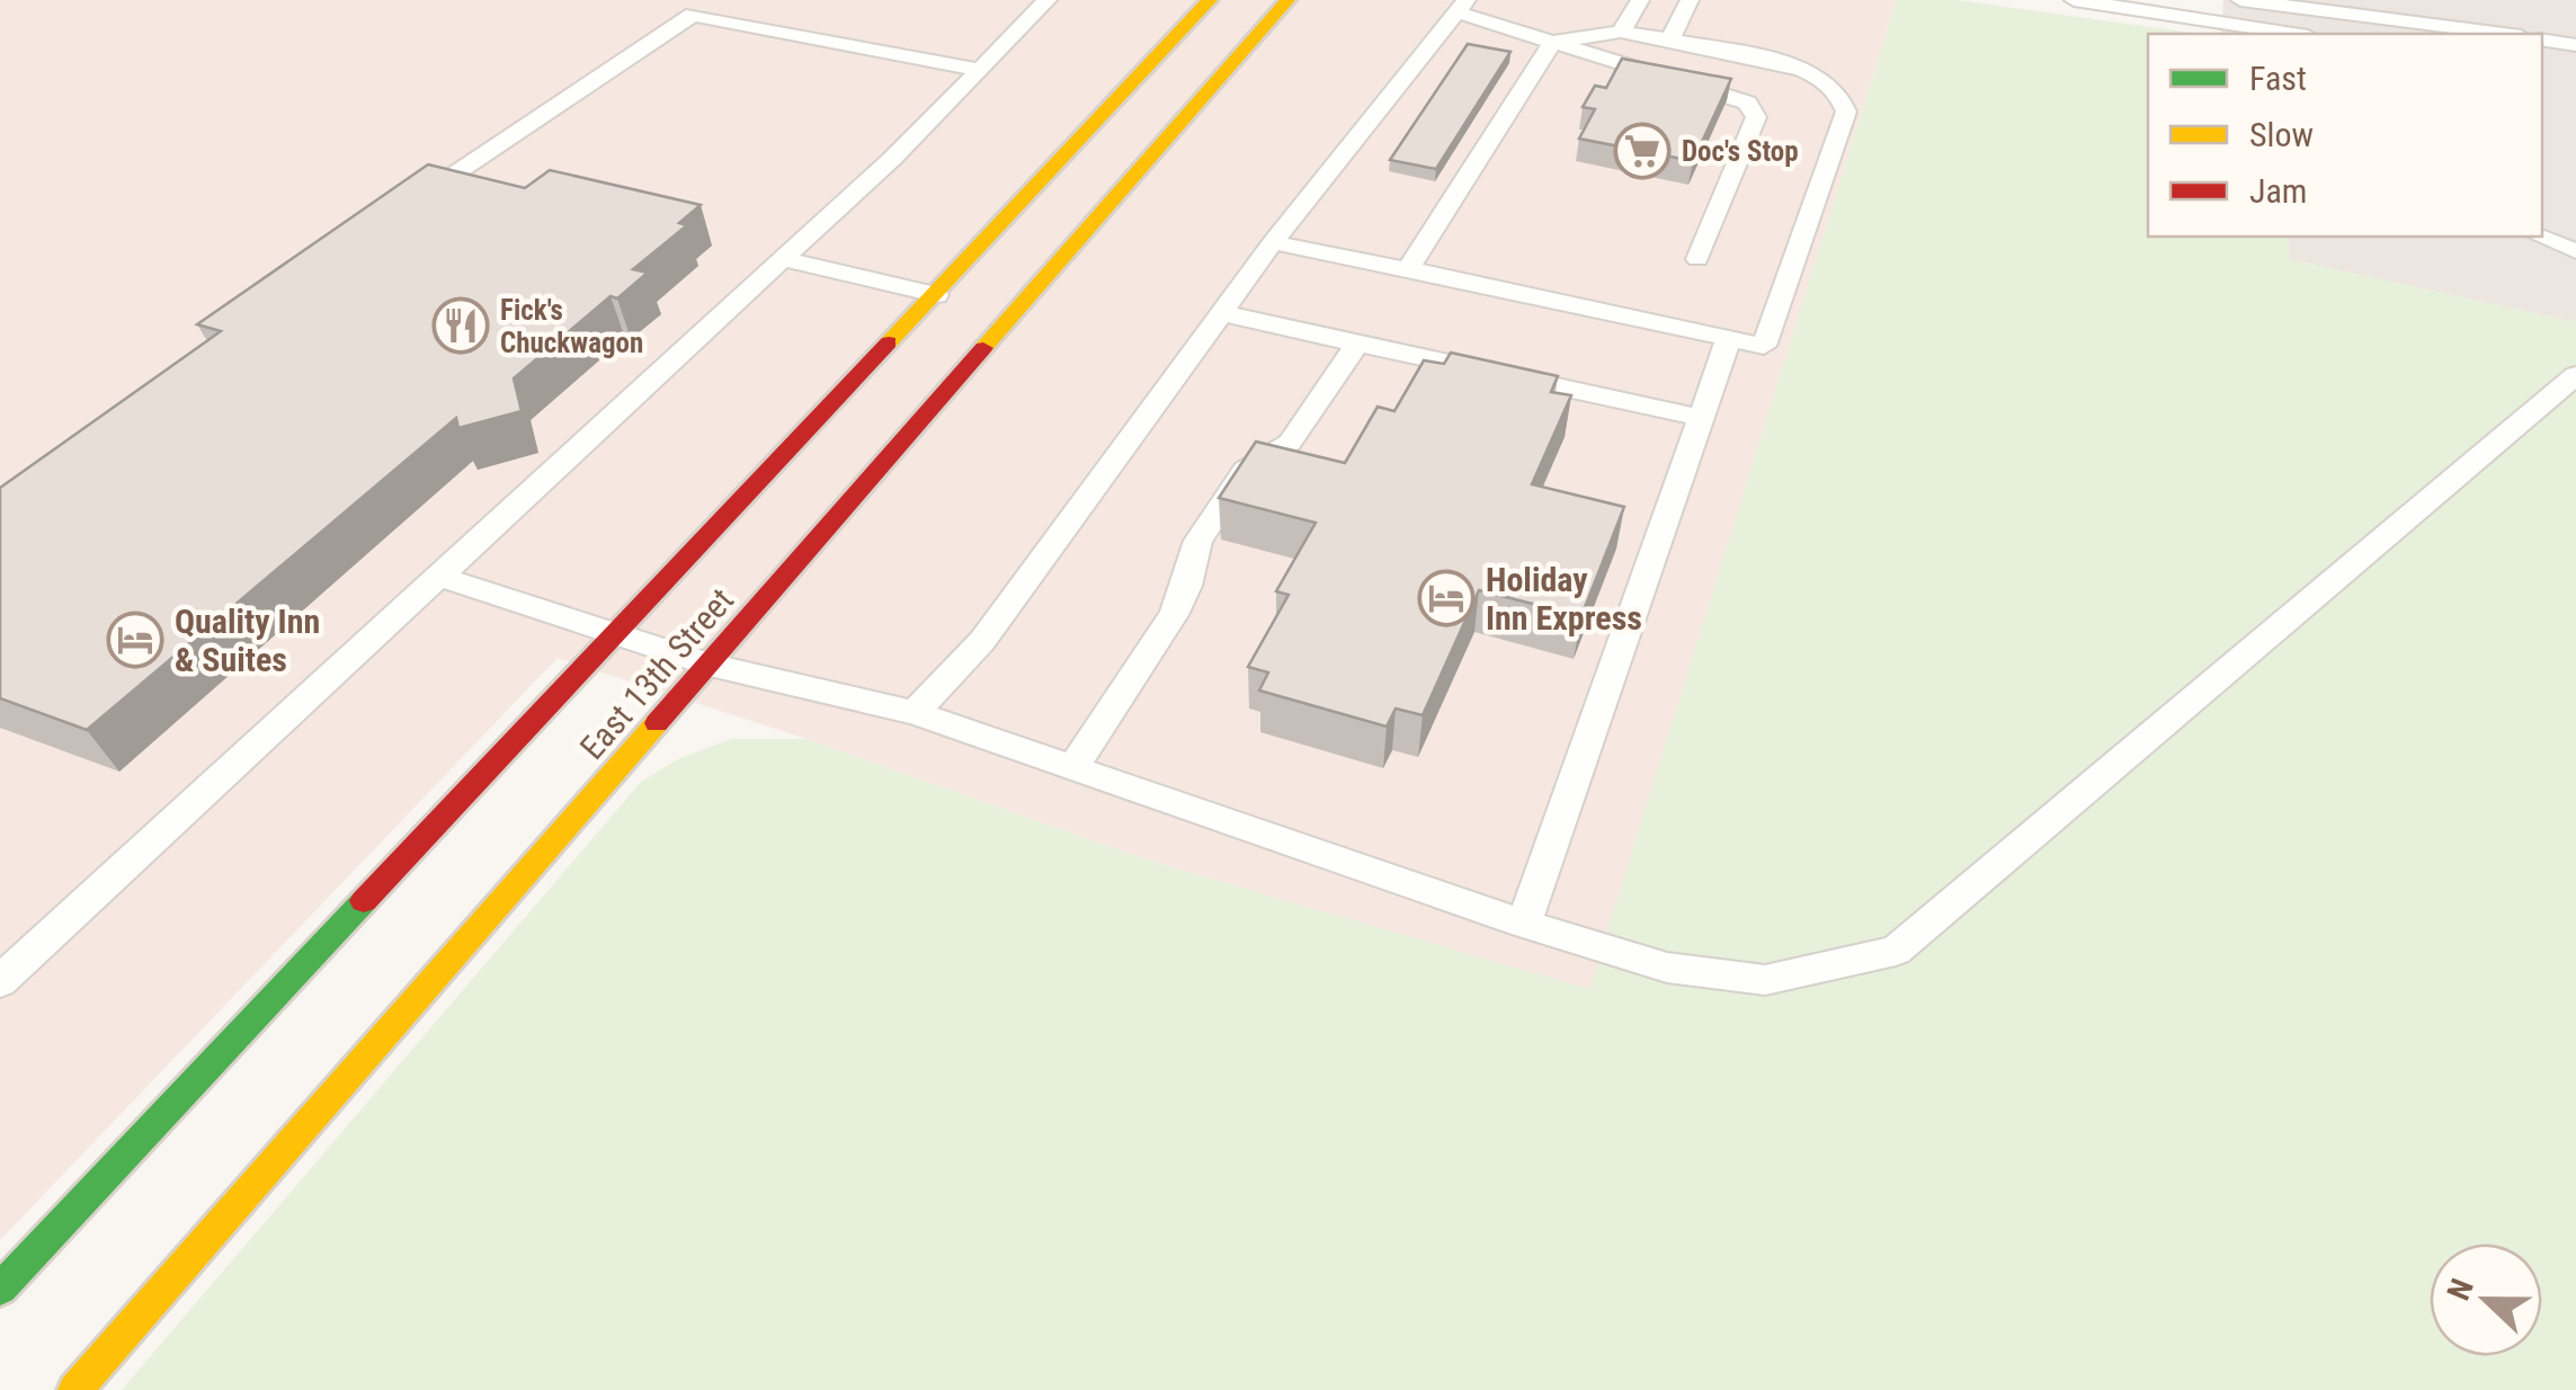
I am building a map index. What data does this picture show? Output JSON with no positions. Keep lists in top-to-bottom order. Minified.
{"streets":{"main road":["East 13th Street"]},"places":{"supermarket":["Doc's Stop"],"restaurant":["Fick's Chuckwagon"],"hotel":["Holiday Inn Express","Quality Inn & Suites"]},"legend":["Fast","Slow","Jam"],"north":"left"}
